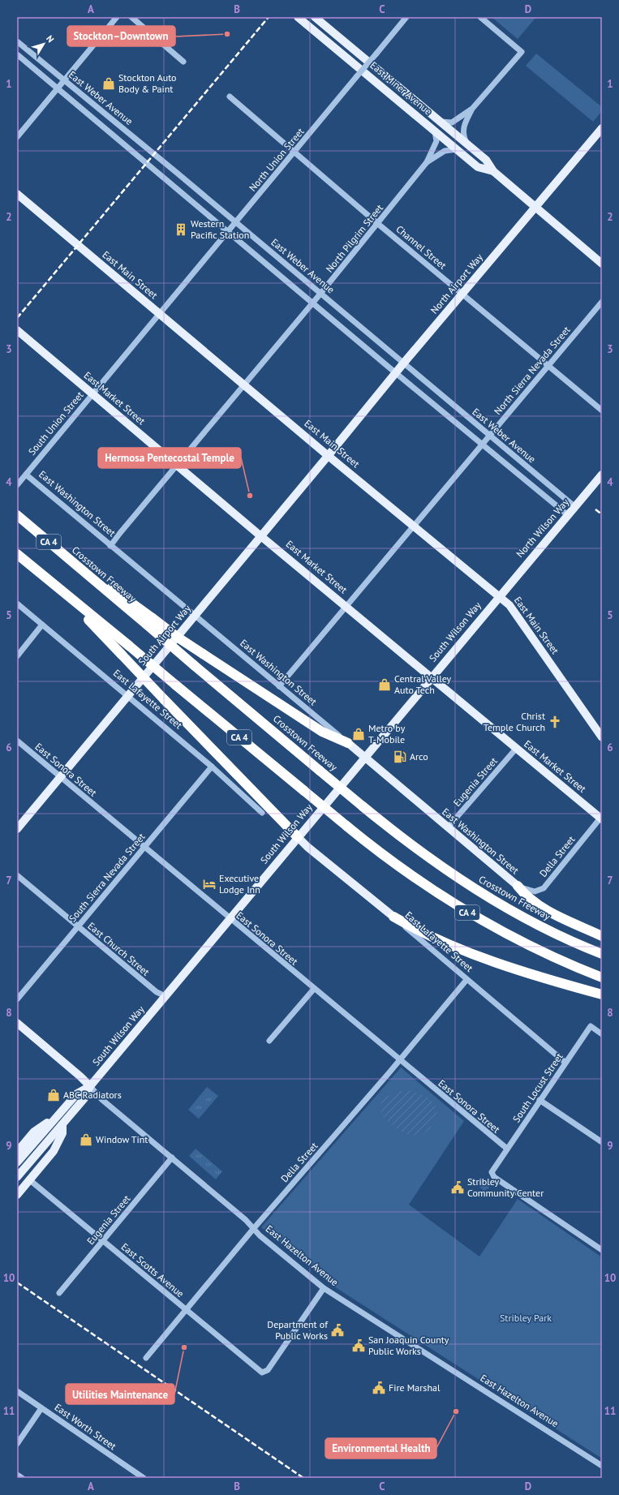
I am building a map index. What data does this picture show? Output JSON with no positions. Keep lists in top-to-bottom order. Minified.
{"streets":{"highway":["CA 4","Crosstown Freeway"],"main road":["East Miner Avenue","East Main Street","North Airport Way","East Market Street","East Washington Street","North Wilson Way","South Wilson Way","South Airport Way","East Lafayette Street","East Hazelton Avenue"],"street":["East Weber Avenue","North Union Street","North Pilgrim Street","Channel Street","North Sierra Nevada Street","South Union Street","East Sonora Street","Eugenia Street","Della Street","South Sierra Nevada Street","East Church Street","South Locust Street","East Scotts Avenue","East Worth Street"]},"crossings":[["East Miner Avenue","North Pilgrim Street"],["East Miner Avenue","North Airport Way"],["East Weber Avenue","North Union Street"],["East Weber Avenue","North Pilgrim Street"],["East Weber Avenue","North Airport Way"],["East Weber Avenue","North Sierra Nevada Street"],["East Weber Avenue","North Wilson Way"],["North Union Street","Channel Street"],["North Union Street","East Main Street"],["North Union Street","South Union Street"],["North Pilgrim Street","Channel Street"],["North Pilgrim Street","East Main Street"],["North Pilgrim Street","East Market Street"],["North Pilgrim Street","East Washington Street"],["Channel Street","North Airport Way"],["Channel Street","North Sierra Nevada Street"],["East Main Street","North Airport Way"],["East Main Street","North Sierra Nevada Street"],["East Main Street","South Union Street"],["East Main Street","North Wilson Way"],["East Main Street","South Wilson Way"],["East Main Street","South Airport Way"],["North Airport Way","South Airport Way"],["East Market Street","South Union Street"],["East Market Street","South Wilson Way"],["East Market Street","South Airport Way"],["East Market Street","Eugenia Street"],["East Market Street","Della Street"],["South Union Street","East Washington Street"],["East Washington Street","South Wilson Way"],["East Washington Street","South Airport Way"],["East Washington Street","Eugenia Street"],["East Washington Street","Della Street"],["North Wilson Way","South Wilson Way"],["South Wilson Way","East Lafayette Street"],["South Wilson Way","East Sonora Street"],["South Wilson Way","East Church Street"],["South Wilson Way","East Hazelton Avenue"],["South Airport Way","East Lafayette Street"],["South Airport Way","East Sonora Street"],["East Lafayette Street","Della Street"],["East Lafayette Street","South Sierra Nevada Street"],["East Lafayette Street","South Locust Street"],["East Sonora Street","Della Street"],["East Sonora Street","South Sierra Nevada Street"],["East Sonora Street","South Locust Street"],["Eugenia Street","East Hazelton Avenue"],["Eugenia Street","East Scotts Avenue"],["Della Street","East Hazelton Avenue"],["Della Street","East Scotts Avenue"],["South Sierra Nevada Street","East Church Street"],["East Hazelton Avenue","East Scotts Avenue"]],"parks":["Stribley Park"],"places":{"other":["Stockton–Downtown","Hermosa Pentecostal Temple","Utilities Maintenance","Environmental Health"],"shop":["Stockton Auto Body & Paint","Central Valley Auto Tech","Metro by T-Mobile","ABC Radiators","Window Tint"],"building":["Western Pacific Station"],"church":["Christ Temple Church"],"fuel station":["Arco"],"hotel":["Executive Lodge Inn"],"public building":["Stribley Community Center","Department of Public Works","San Joaquin County Public Works","Fire Marshal"]},"north":"top right","grid":{"columns":["A","B","C","D"],"rows":["1","2","3","4","5","6","7","8","9","10","11"]}}
